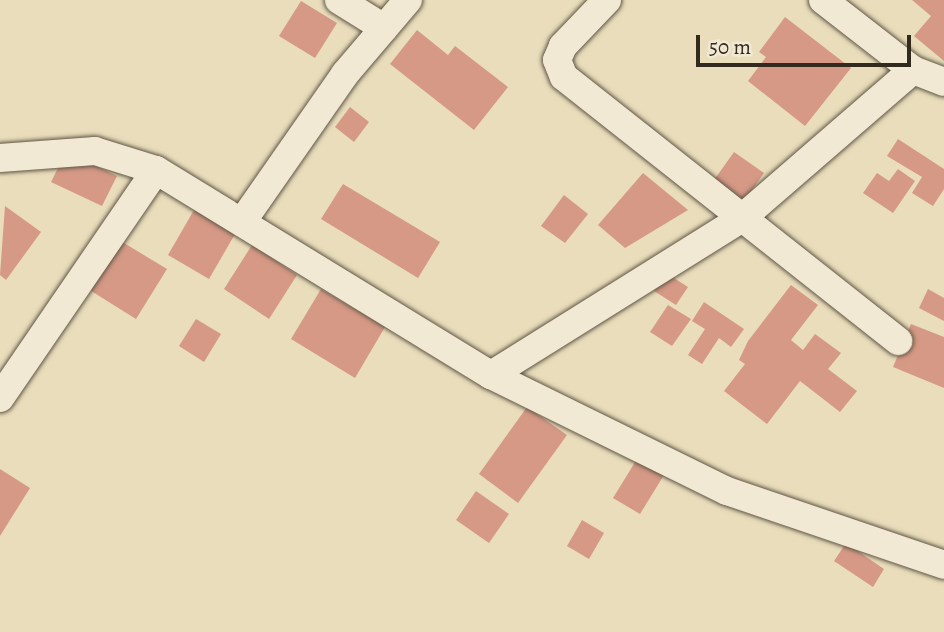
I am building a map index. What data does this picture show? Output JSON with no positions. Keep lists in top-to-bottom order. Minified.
{"scale_bar":"50 m"}
